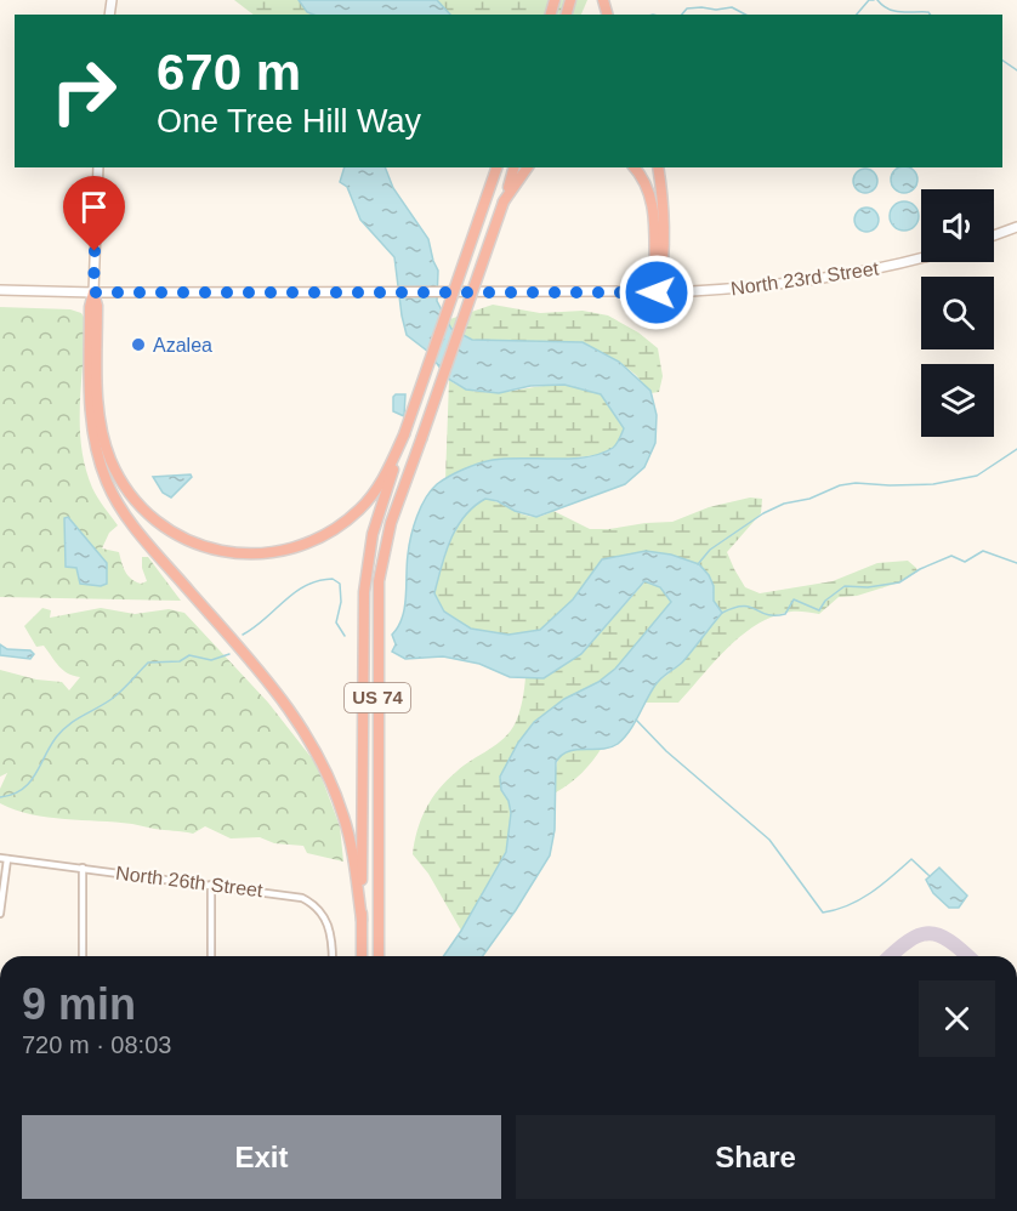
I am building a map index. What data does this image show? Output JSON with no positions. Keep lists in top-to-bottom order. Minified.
{"streets":{"highway":["US 74"],"main road":["North 23rd Street"],"street":["North 26th Street"]},"places":["Azalea"],"page":{"turn":["670 m","One Tree Hill Way"],"heading":["9 min","720 m · 08:03"],"buttons":["Exit","Share"]}}
